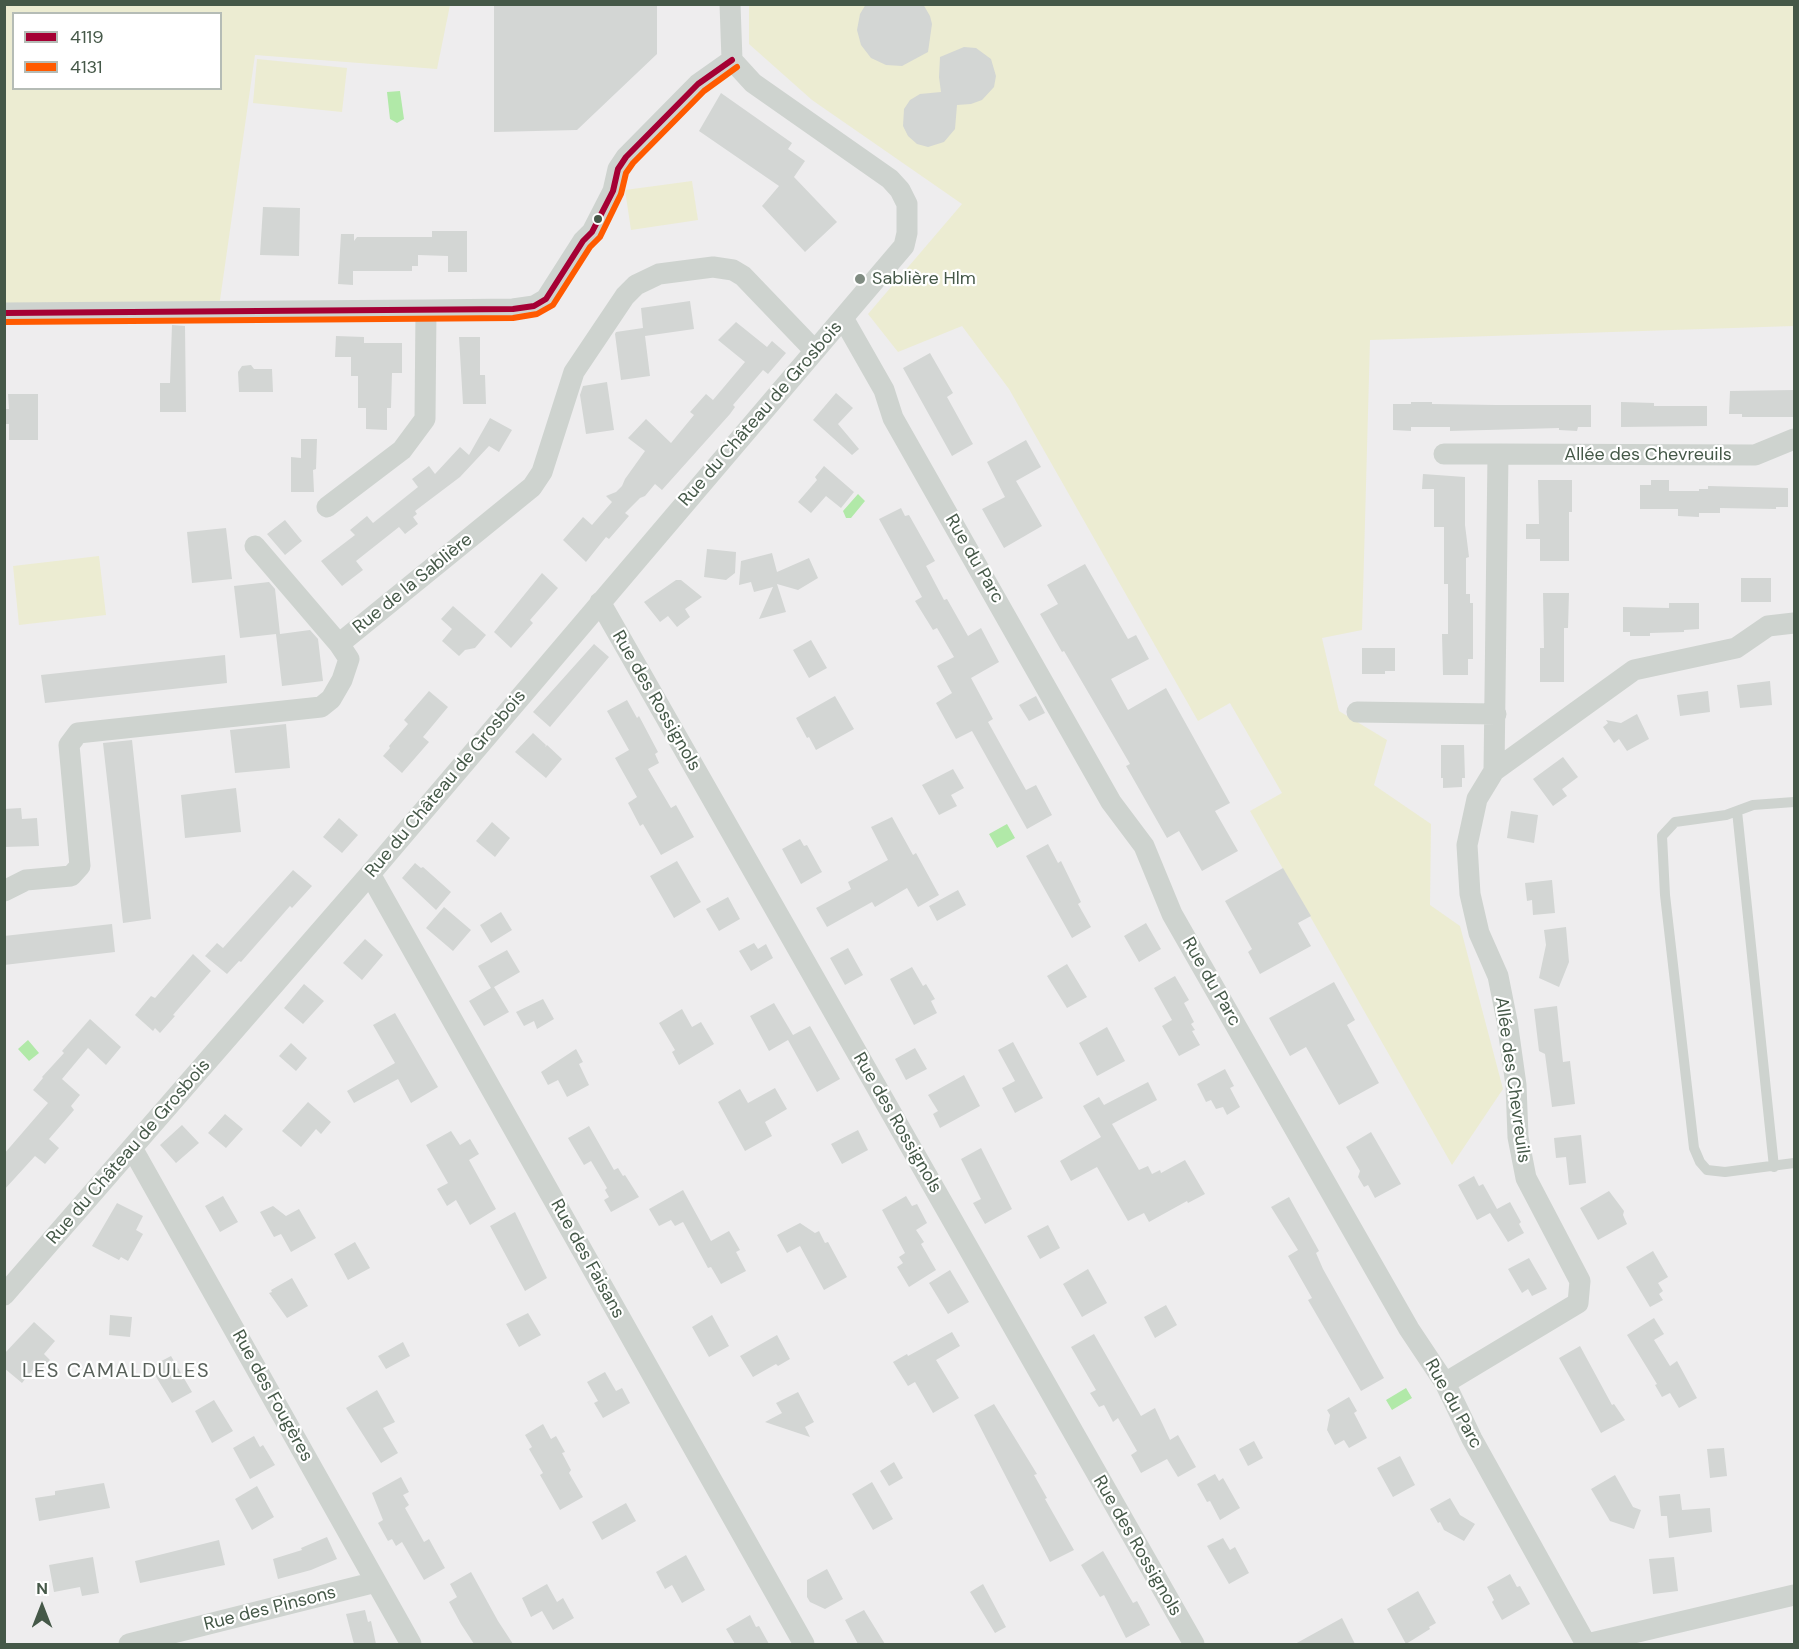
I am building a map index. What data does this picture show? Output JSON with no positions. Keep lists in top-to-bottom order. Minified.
{"streets":{"street":["Rue du Château de Grosbois","Allée des Chevreuils","Rue du Parc","Rue de la Sablière","Rue des Rossignols","Rue des Faisans","Rue des Fougères","Rue des Pinsons"]},"crossings":[["Rue du Château de Grosbois","Rue du Parc"],["Rue du Château de Grosbois","Rue de la Sablière"],["Rue du Château de Grosbois","Rue des Rossignols"],["Rue du Château de Grosbois","Rue des Faisans"],["Rue du Château de Grosbois","Rue des Fougères"],["Allée des Chevreuils","Rue du Parc"],["Rue des Fougères","Rue des Pinsons"]],"districts":["LES CAMALDULES"],"places":["Sablière Hlm"],"lines":["transit line 4119","transit line 4131"],"legend":["4119","4131"],"north":"top"}
